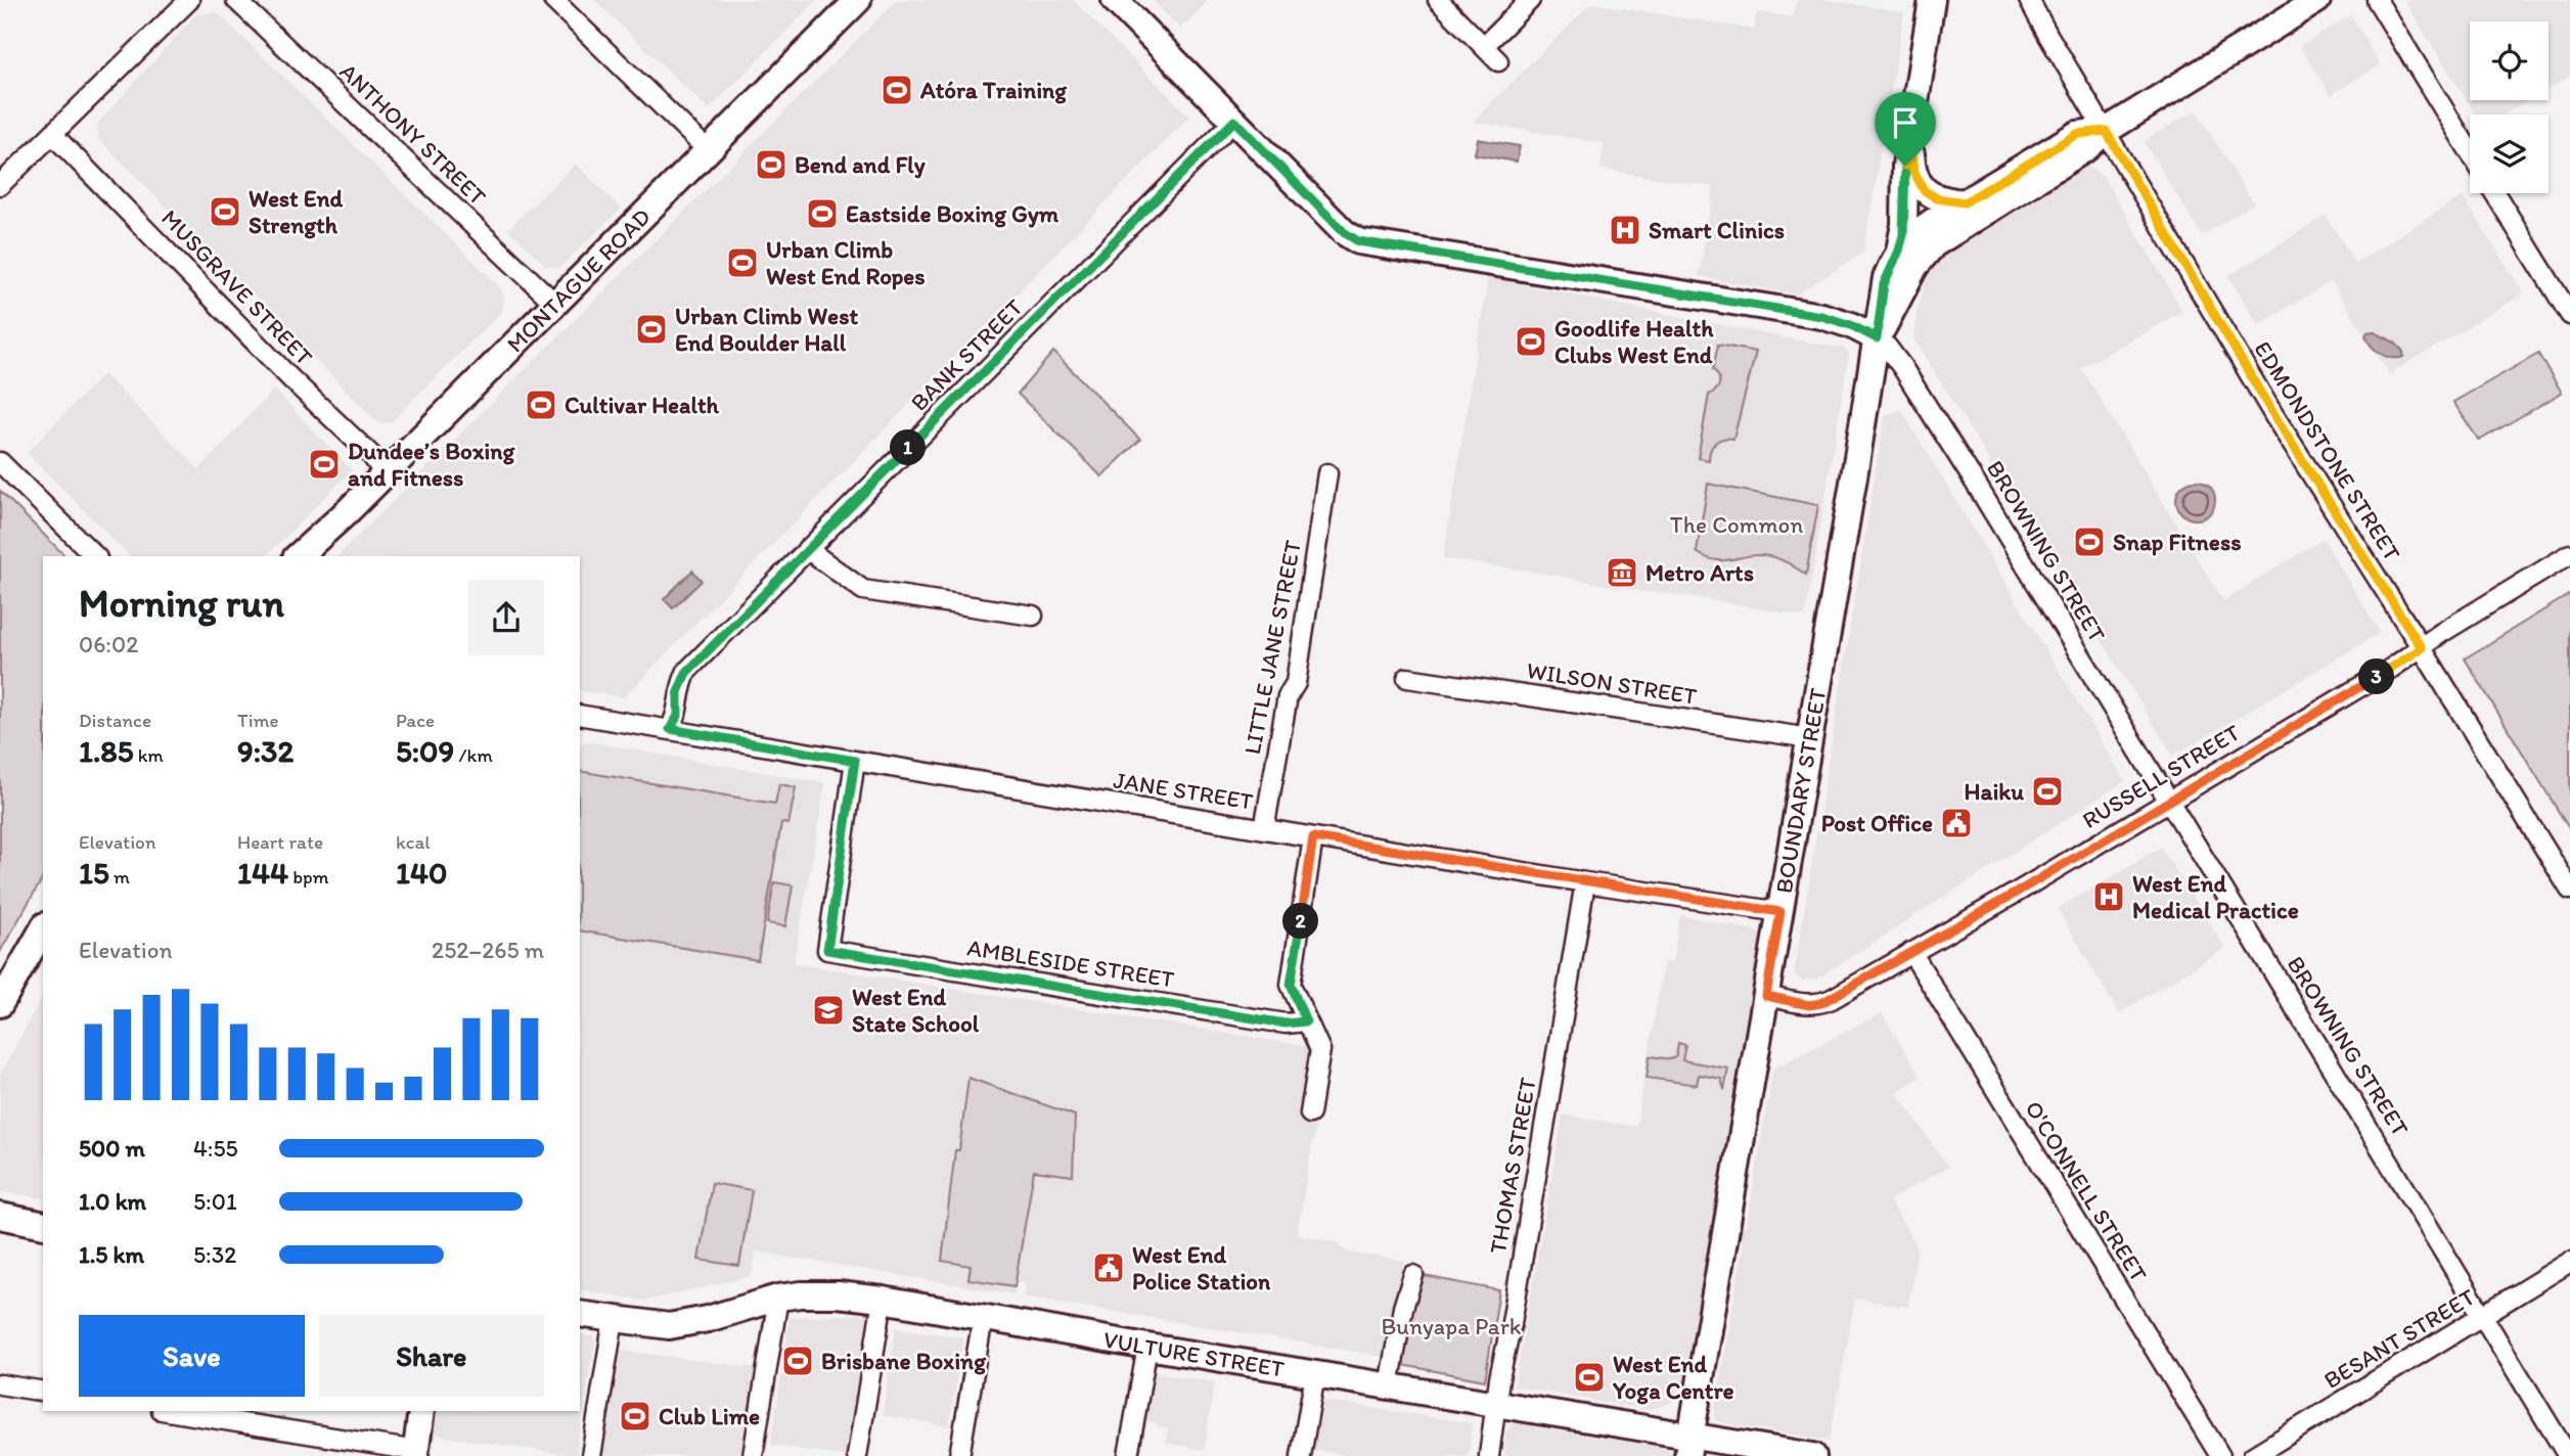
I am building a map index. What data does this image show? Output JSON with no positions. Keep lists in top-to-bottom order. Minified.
{"streets":{"street":["ANTHONY STREET","MONTAGUE ROAD","MUSGRAVE STREET","BANK STREET","EDMONDSTONE STREET","BROWNING STREET","LITTLE JANE STREET","WILSON STREET","RUSSELL STREET","JANE STREET","BOUNDARY STREET","AMBLESIDE STREET","THOMAS STREET","O'CONNELL STREET","BESANT STREET","VULTURE STREET"]},"crossings":[["ANTHONY STREET","MONTAGUE ROAD"],["MONTAGUE ROAD","MUSGRAVE STREET"],["BANK STREET","JANE STREET"],["EDMONDSTONE STREET","RUSSELL STREET"],["BROWNING STREET","RUSSELL STREET"],["BROWNING STREET","BOUNDARY STREET"],["BROWNING STREET","BESANT STREET"],["LITTLE JANE STREET","JANE STREET"],["WILSON STREET","BOUNDARY STREET"],["RUSSELL STREET","BOUNDARY STREET"],["RUSSELL STREET","O'CONNELL STREET"],["JANE STREET","BOUNDARY STREET"],["JANE STREET","AMBLESIDE STREET"],["JANE STREET","THOMAS STREET"],["BOUNDARY STREET","VULTURE STREET"],["THOMAS STREET","VULTURE STREET"]],"parks":["The Common","Bunyapa Park"],"places":{"sports":["Atóra Training","Bend and Fly","West End Strength","Eastside Boxing Gym","Urban Climb West End Ropes","Urban Climb West End Boulder Hall","Goodlife Health Clubs West End","Cultivar Health","Dundee’s Boxing and Fitness","Snap Fitness","Haiku","Brisbane Boxing","West End Yoga Centre","Club Lime"],"hospital":["Smart Clinics","West End Medical Practice"],"museum":["Metro Arts"],"public building":["Post Office","West End Police Station"],"school or university":["West End State School"]},"page":{"pins":["1","3","2"],"heading":["Morning run","06:02"],"stats":[["Distance","1.85 km"],["Time","9:32"],["Pace","5:09 /km"],["Elevation","15 m"],["Heart rate","144 bpm"],["kcal","140"]],"chart":["Elevation","252–265 m"],"list":[{"name":"500 m","note":"4:55"},{"name":"1.0 km","note":"5:01"},{"name":"1.5 km","note":"5:32"}],"buttons":["Save","Share"]}}
